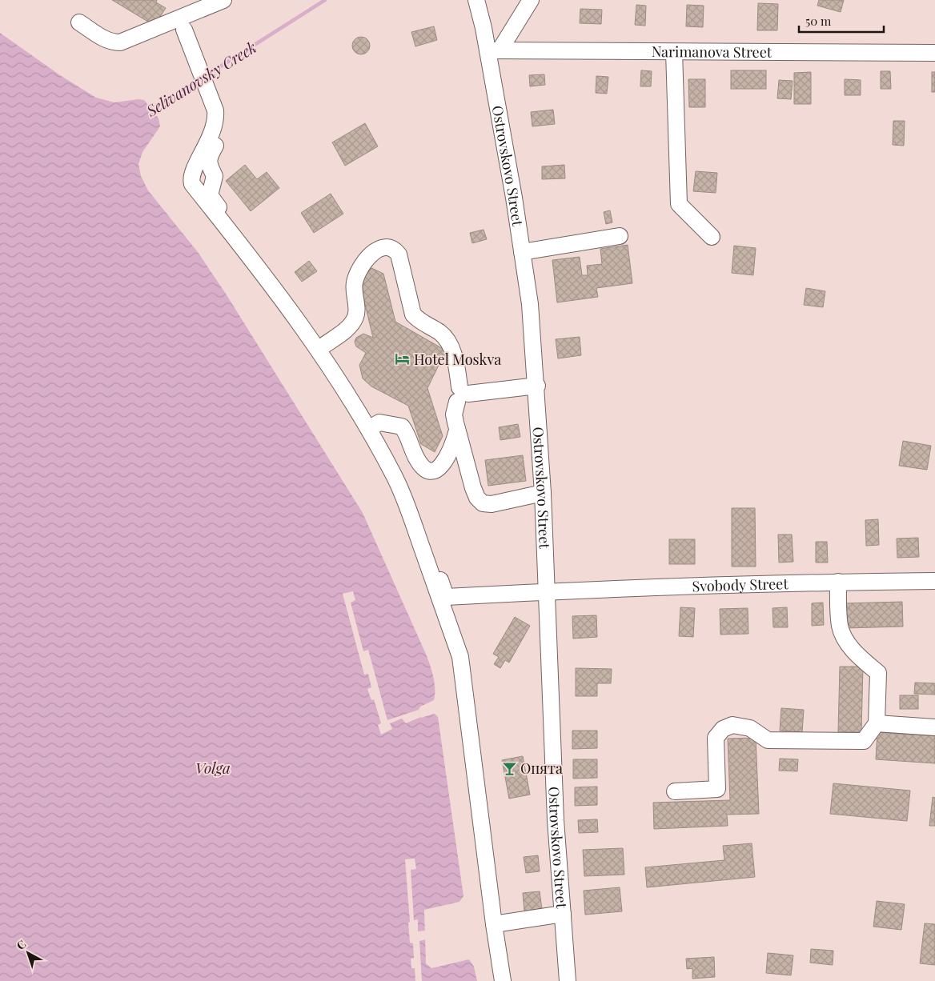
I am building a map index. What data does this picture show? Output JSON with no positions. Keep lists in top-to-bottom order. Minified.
{"streets":{"street":["Narimanova Street","Ostrovskovo Street","Svobody Street"]},"crossings":[["Narimanova Street","Ostrovskovo Street"],["Ostrovskovo Street","Svobody Street"]],"water":["Selivanovsky Creek","Volga"],"places":{"hotel":["Hotel Moskva"],"bar":["Опята"]},"scale_bar":"50 m","north":"top left"}
